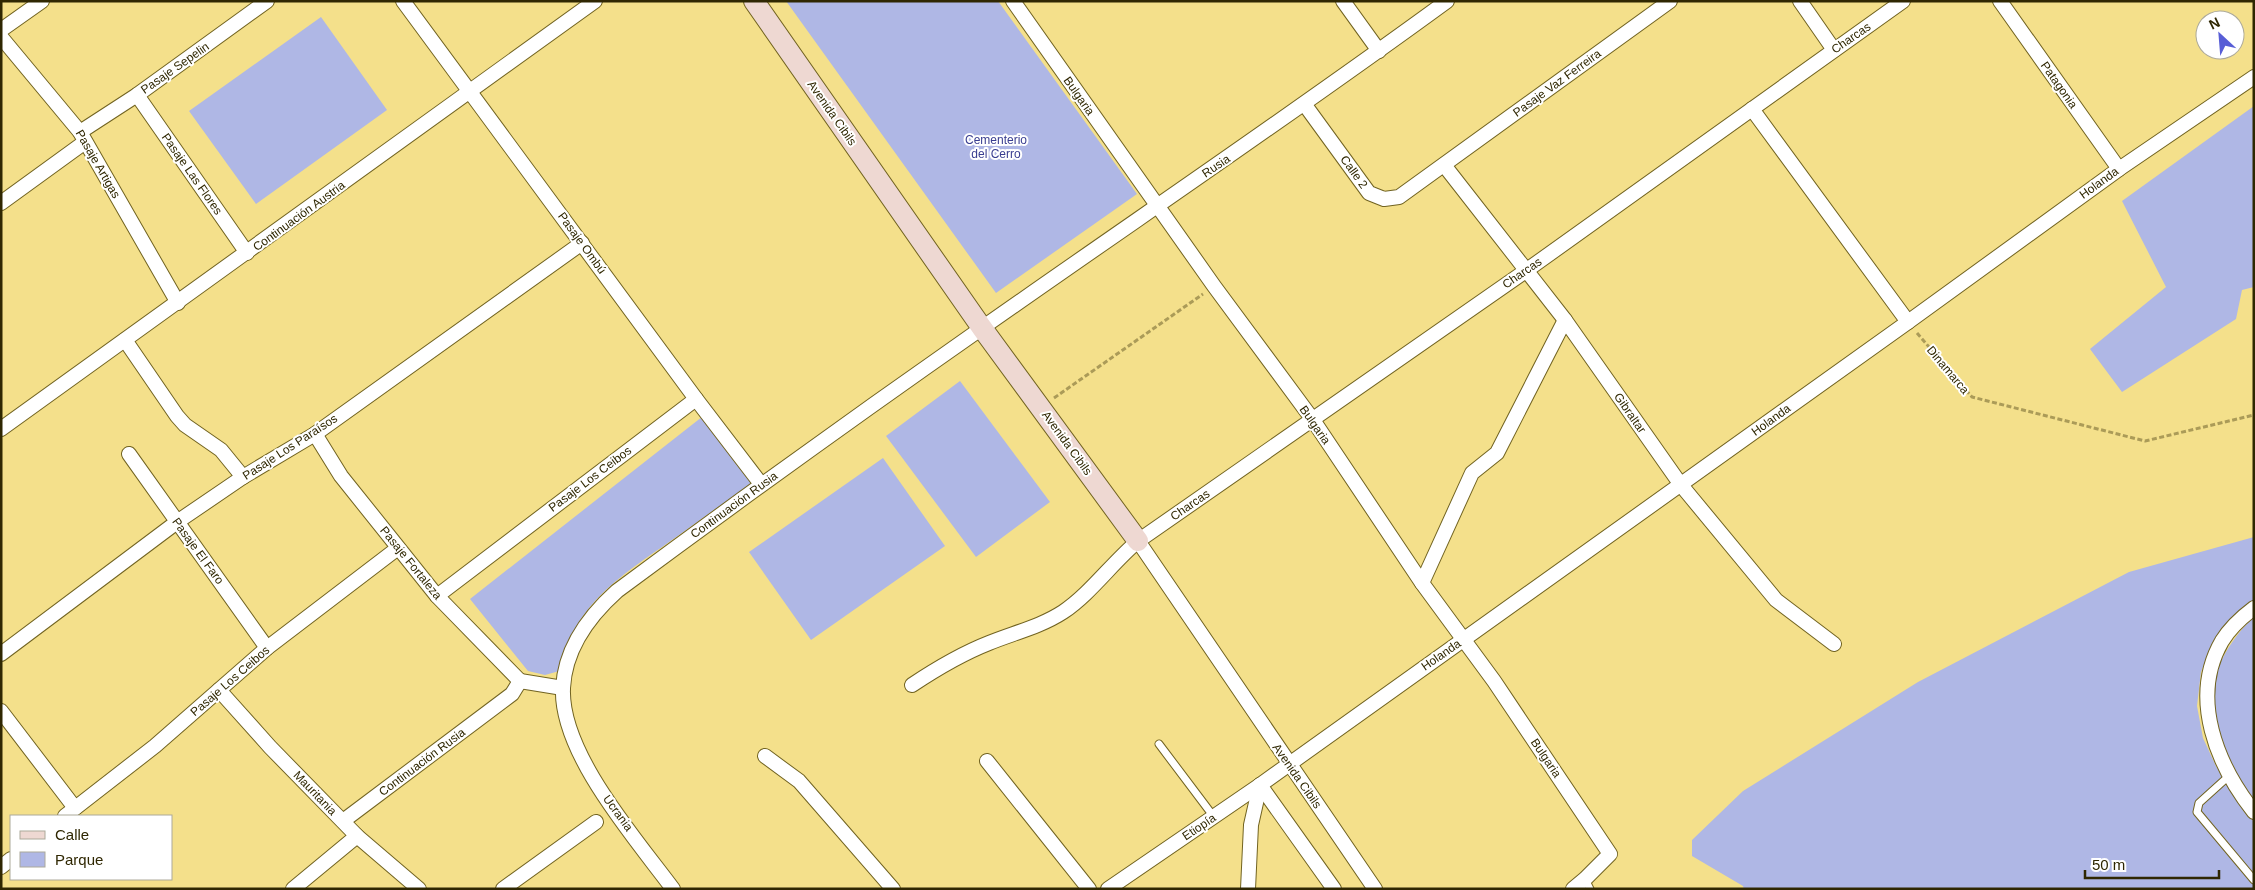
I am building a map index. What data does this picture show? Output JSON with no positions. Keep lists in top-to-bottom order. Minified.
{"streets":{"street":["Charcas","Pasaje Sepelin","Pasaje Vaz Ferreira","Patagonia","Bulgaria","Avenida Cibils","Pasaje Artigas","Rusia","Calle 2","Pasaje Las Flores","Holanda","Continuación Austria","Pasaje Ombú","Gibraltar","Pasaje Los Paraísos","Pasaje Los Ceibos","Continuación Rusia","Pasaje El Faro","Pasaje Fortaleza","Mauritania","Ucrania","Etiopía"],"path":["Dinamarca"]},"crossings":[["Charcas","Bulgaria"],["Charcas","Avenida Cibils"],["Charcas","Gibraltar"],["Pasaje Sepelin","Pasaje Artigas"],["Pasaje Sepelin","Pasaje Las Flores"],["Pasaje Vaz Ferreira","Calle 2"],["Pasaje Vaz Ferreira","Gibraltar"],["Patagonia","Holanda"],["Bulgaria","Rusia"],["Bulgaria","Holanda"],["Avenida Cibils","Rusia"],["Avenida Cibils","Holanda"],["Avenida Cibils","Continuación Rusia"],["Avenida Cibils","Etiopía"],["Pasaje Artigas","Continuación Austria"],["Rusia","Calle 2"],["Rusia","Continuación Rusia"],["Calle 2","Gibraltar"],["Pasaje Las Flores","Continuación Austria"],["Holanda","Dinamarca"],["Holanda","Gibraltar"],["Holanda","Etiopía"],["Continuación Austria","Pasaje Ombú"],["Pasaje Ombú","Pasaje Los Paraísos"],["Pasaje Ombú","Pasaje Los Ceibos"],["Pasaje Ombú","Continuación Rusia"],["Pasaje Los Paraísos","Pasaje El Faro"],["Pasaje Los Paraísos","Pasaje Fortaleza"],["Pasaje Los Ceibos","Pasaje El Faro"],["Pasaje Los Ceibos","Pasaje Fortaleza"],["Pasaje Los Ceibos","Mauritania"],["Continuación Rusia","Pasaje Fortaleza"],["Continuación Rusia","Mauritania"],["Continuación Rusia","Ucrania"]],"parks":["Cementerio del Cerro"],"legend":["Calle","Parque"],"scale_bar":"50 m","north":"top left"}
